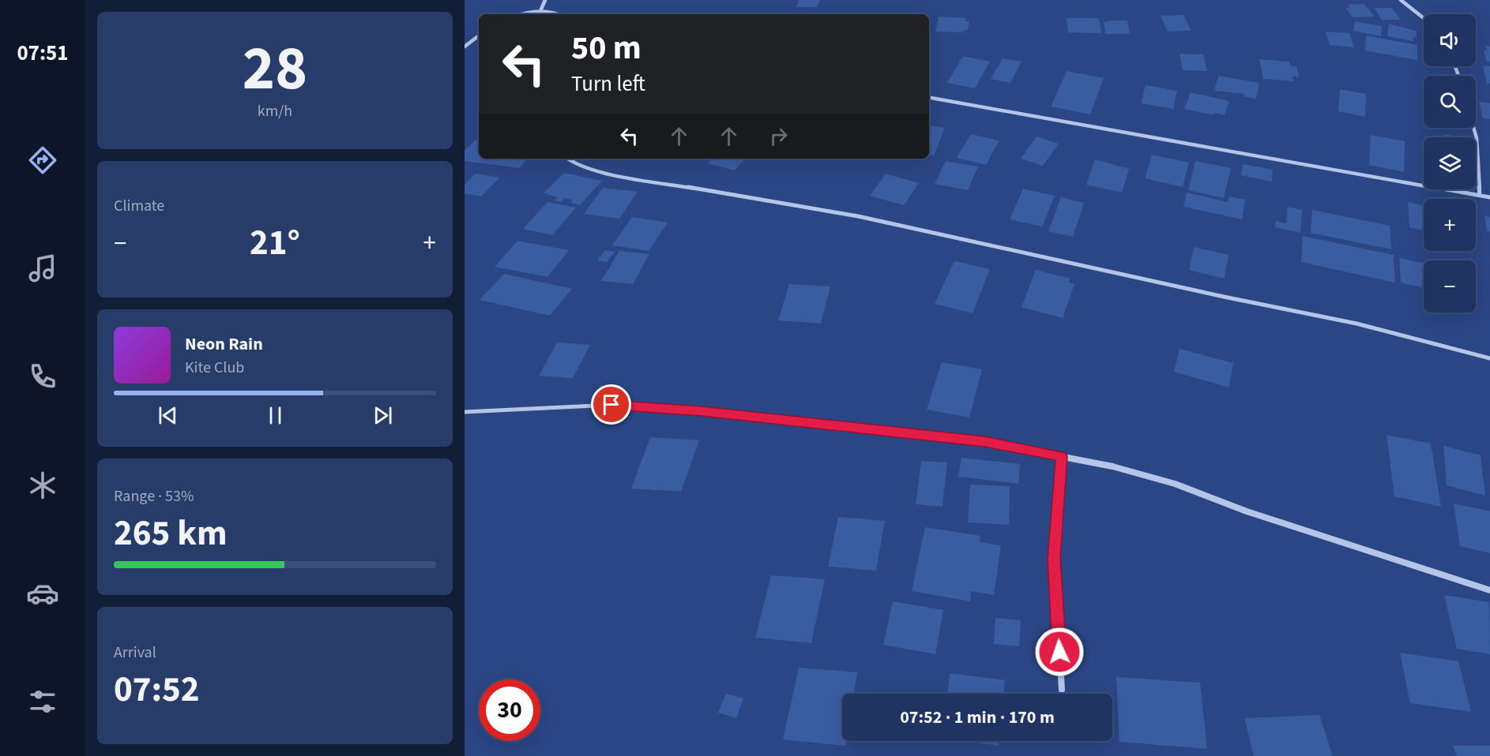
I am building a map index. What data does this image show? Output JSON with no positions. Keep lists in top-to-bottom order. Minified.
{"page":{"tabs":"07:51","tile":[["28","km/h"],"Climate",["Range · 53%","265 km"],["Arrival","07:52"]],"map_buttons":["+","−"],"turn":["50 m","Turn left"],"heat":["−","21°","+"],"song":["Neon Rain","Kite Club"],"limit":"30","trip":"07:52 · 1 min · 170 m"}}
